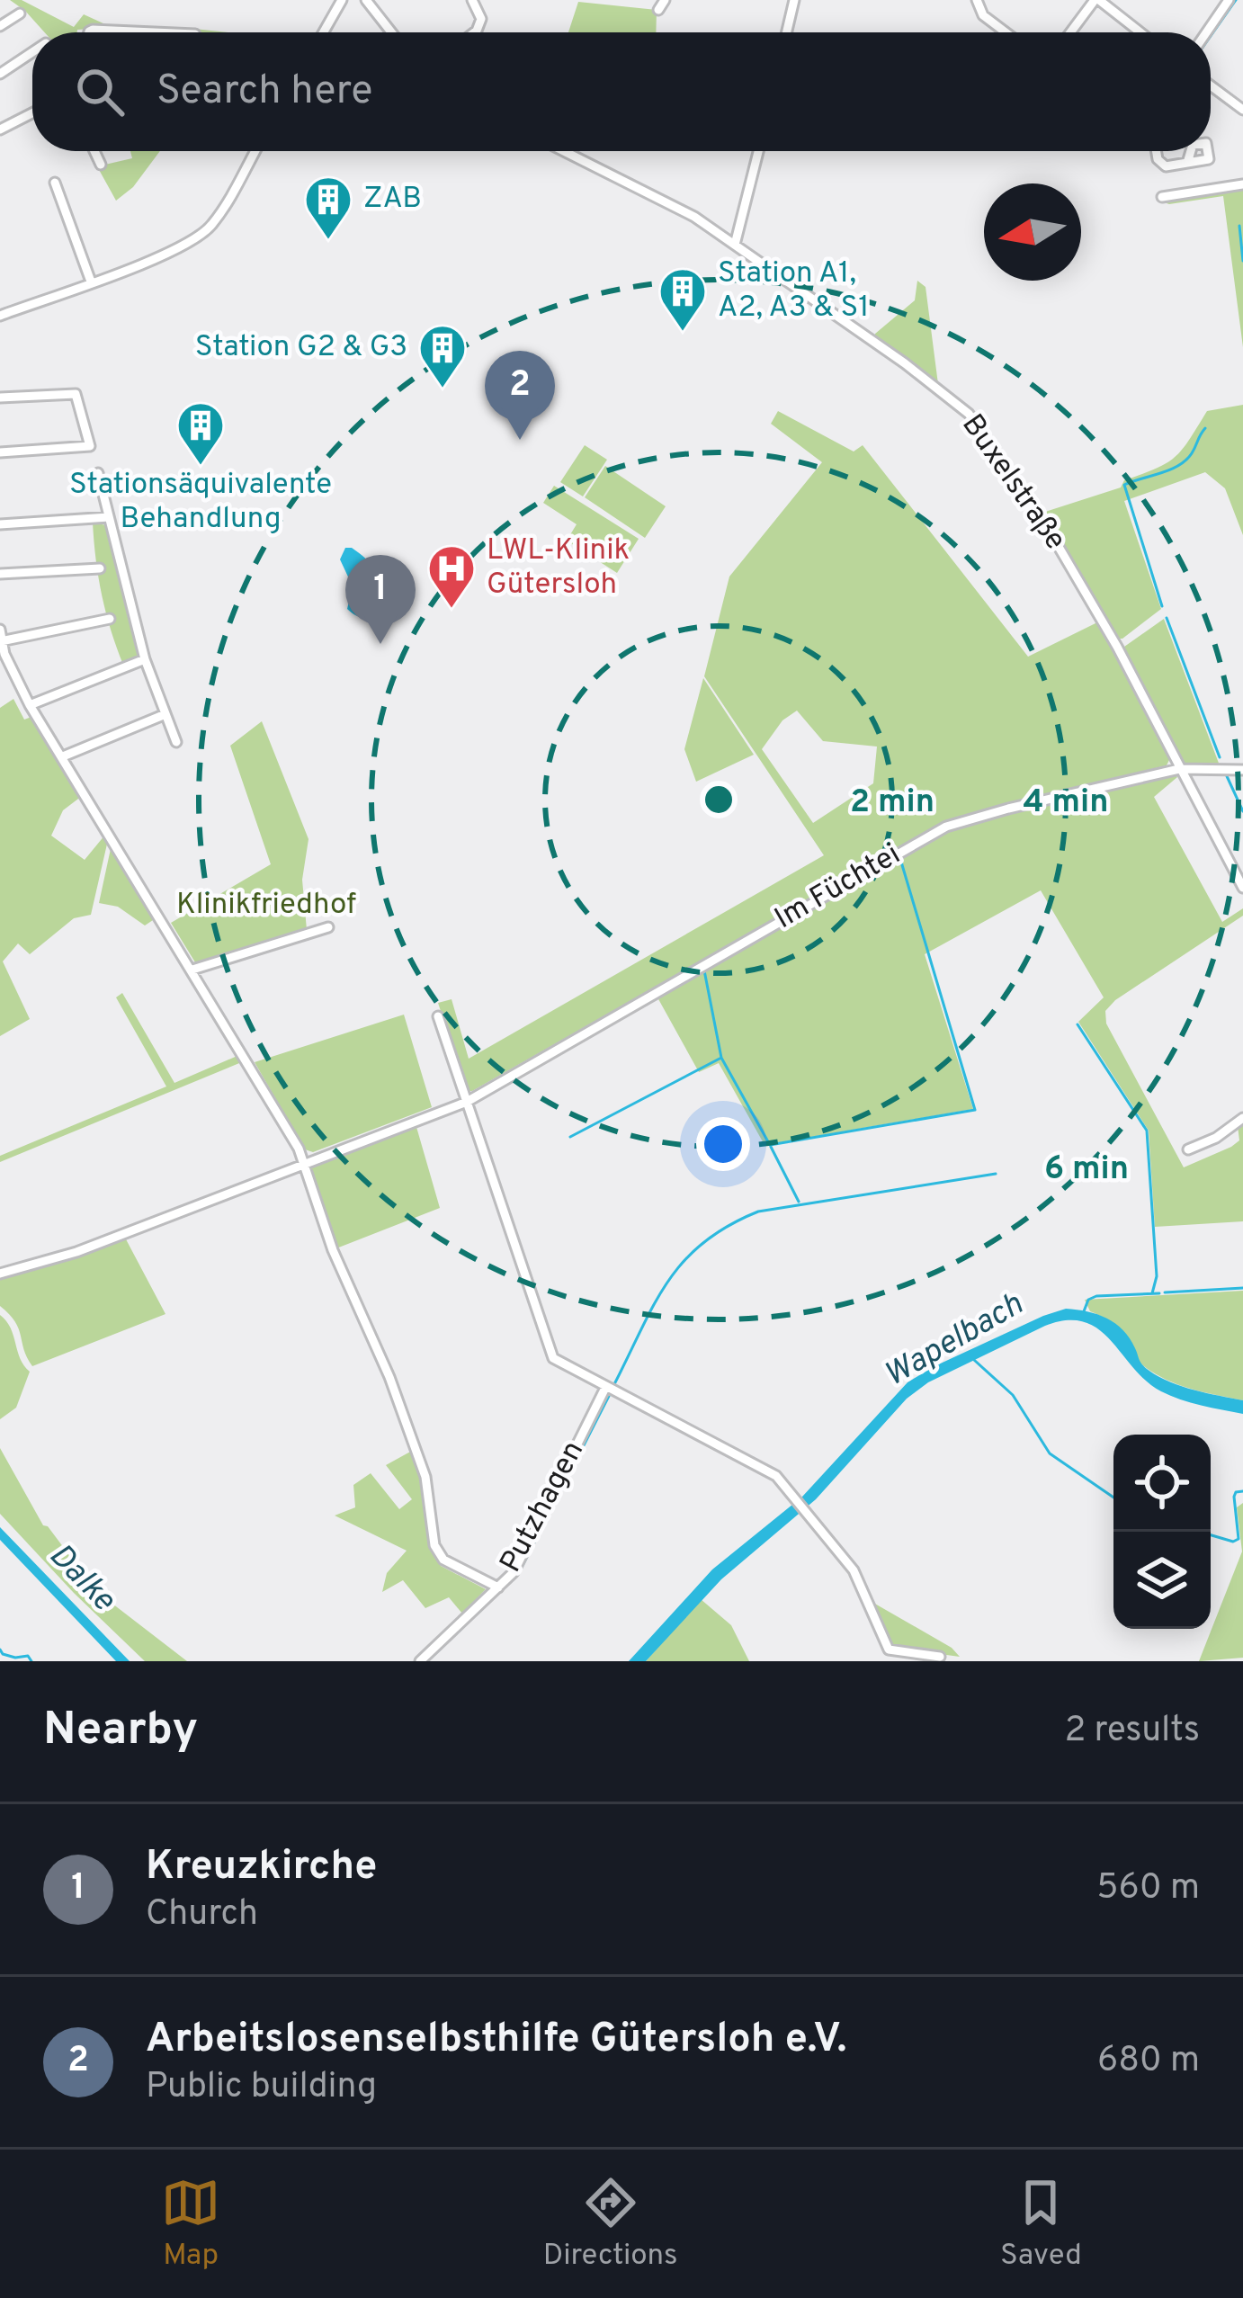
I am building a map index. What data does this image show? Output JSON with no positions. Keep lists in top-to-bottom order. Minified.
{"streets":{"street":["Buxelstraße","Im Füchtei","Putzhagen"]},"crossings":[["Buxelstraße","Im Füchtei"]],"water":["Wapelbach","Dalke"],"parks":["Klinikfriedhof"],"places":{"building":["ZAB","Station A1, A2, A3 & S1","Station G2 & G3","Stationsäquivalente Behandlung"],"hospital":["LWL-Klinik Gütersloh"]},"north":"left","page":{"search":"Search here","pins":["2","1"],"heading":["Nearby","2 results"],"list":[{"mark":"1","name":"Kreuzkirche","note":"Church","value":"560 m"},{"mark":"2","name":"Arbeitslosenselbsthilfe Gütersloh e.V.","note":"Public building","value":"680 m"}],"nav":["Map","Directions","Saved"]},"rings":["2 min","4 min","6 min"]}
